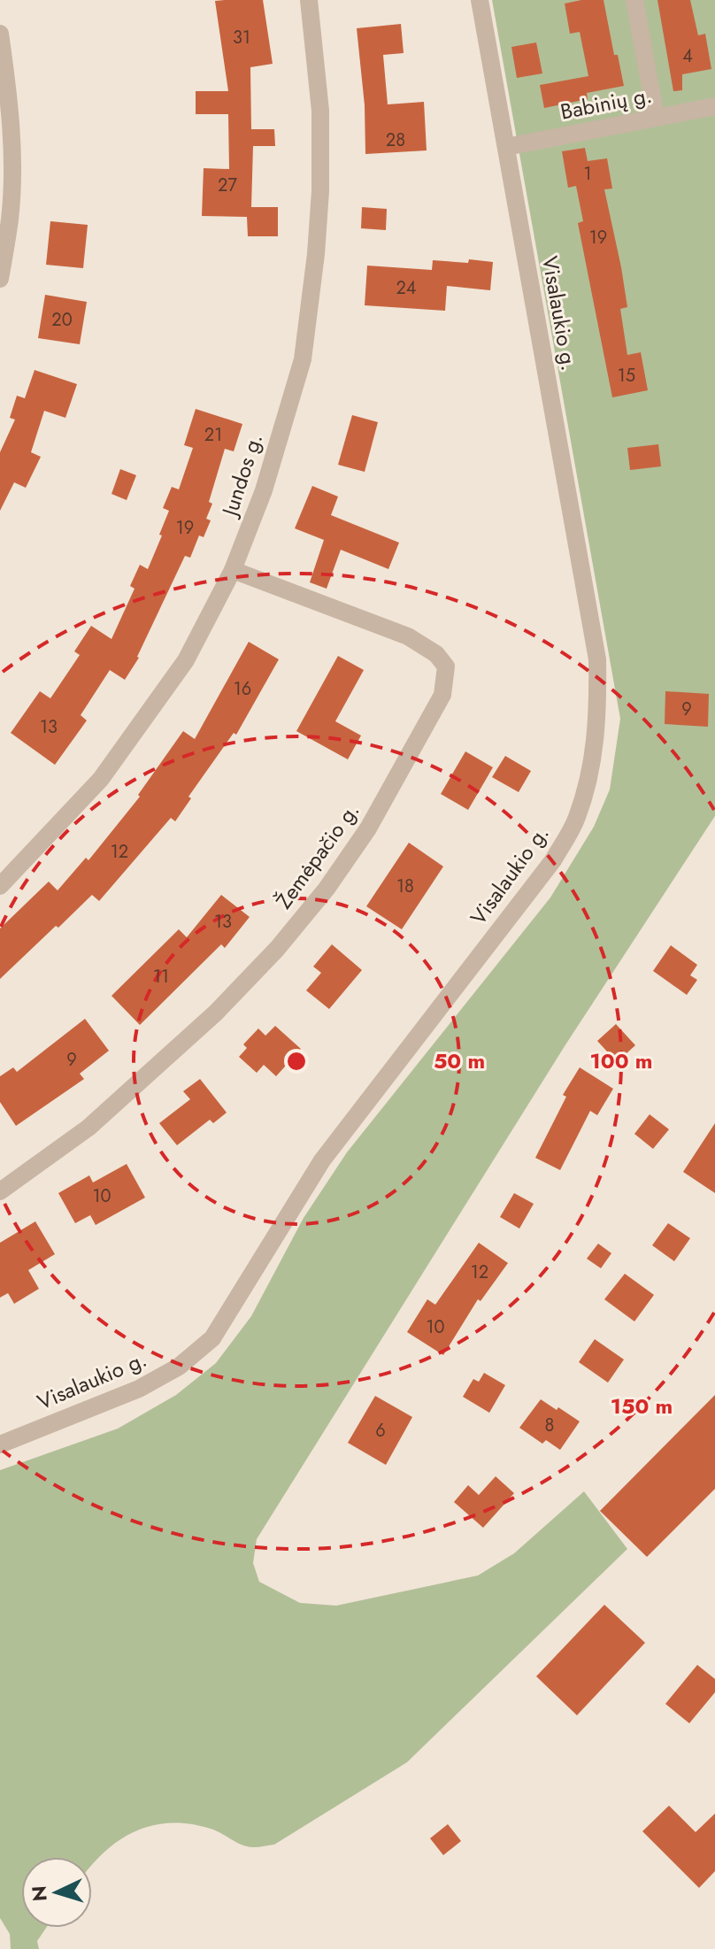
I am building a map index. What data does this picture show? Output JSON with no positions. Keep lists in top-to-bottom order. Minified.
{"streets":{"street":["Babinių g.","Visalaukio g.","Jundos g.","Žemėpačio g."]},"crossings":[["Babinių g.","Visalaukio g."],["Jundos g.","Žemėpačio g."]],"house_numbers":["31","4","28","1","27","19","24","20","15","21","19","16","9","13","12","18","13","11","9","10","12","10","8","6"],"north":"left","rings":["50 m","100 m","150 m"]}
